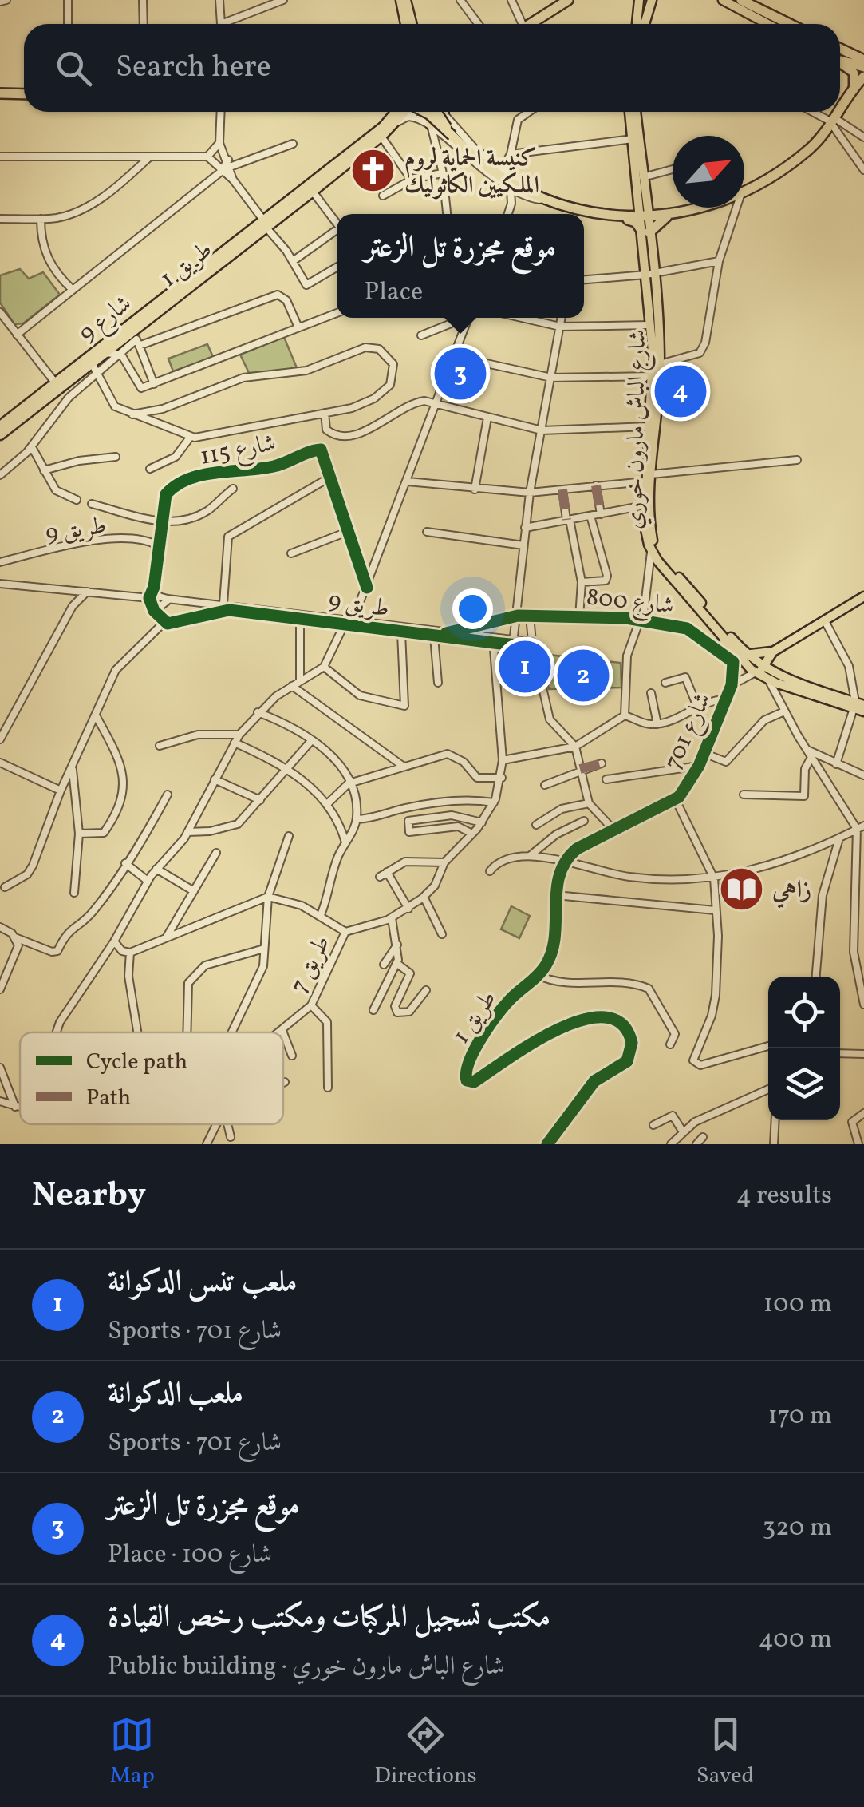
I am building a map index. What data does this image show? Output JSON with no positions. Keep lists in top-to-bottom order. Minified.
{"streets":{"main road":["طريق 1","شارع 9","شارع الباش مارون خوري"],"street":["شارع 115","طريق 9","800 شارع","9 طريق","شارع 701","7 طريق"]},"crossings":[["طريق 1","شارع 9"],["شارع الباش مارون خوري","800 شارع"],["شارع الباش مارون خوري","شارع 701"],["شارع 115","طريق 9"],["800 شارع","شارع 701"],["9 طريق","7 طريق"]],"places":{"church":["كنيسة الحماية لروم الملكيين الكاثوليك"],"library":["زاهي"]},"legend":["Cycle path","Path"],"north":"top right","page":{"search":"Search here","popup":["موقع مجزرة تل الزعتر","Place"],"pins":["3","4","1","2"],"heading":["Nearby","4 results"],"list":[{"mark":"1","name":"ملعب تنس الدكوانة","note":"Sports · شارع 701","value":"100 m"},{"mark":"2","name":"ملعب الدكوانة","note":"Sports · شارع 701","value":"170 m"},{"mark":"3","name":"موقع مجزرة تل الزعتر","note":"Place · شارع 100","value":"320 m"},{"mark":"4","name":"مكتب تسجيل المركبات ومكتب رخص القيادة","note":"Public building · شارع الباش مارون خوري","value":"400 m"}],"nav":["Map","Directions","Saved"]}}
